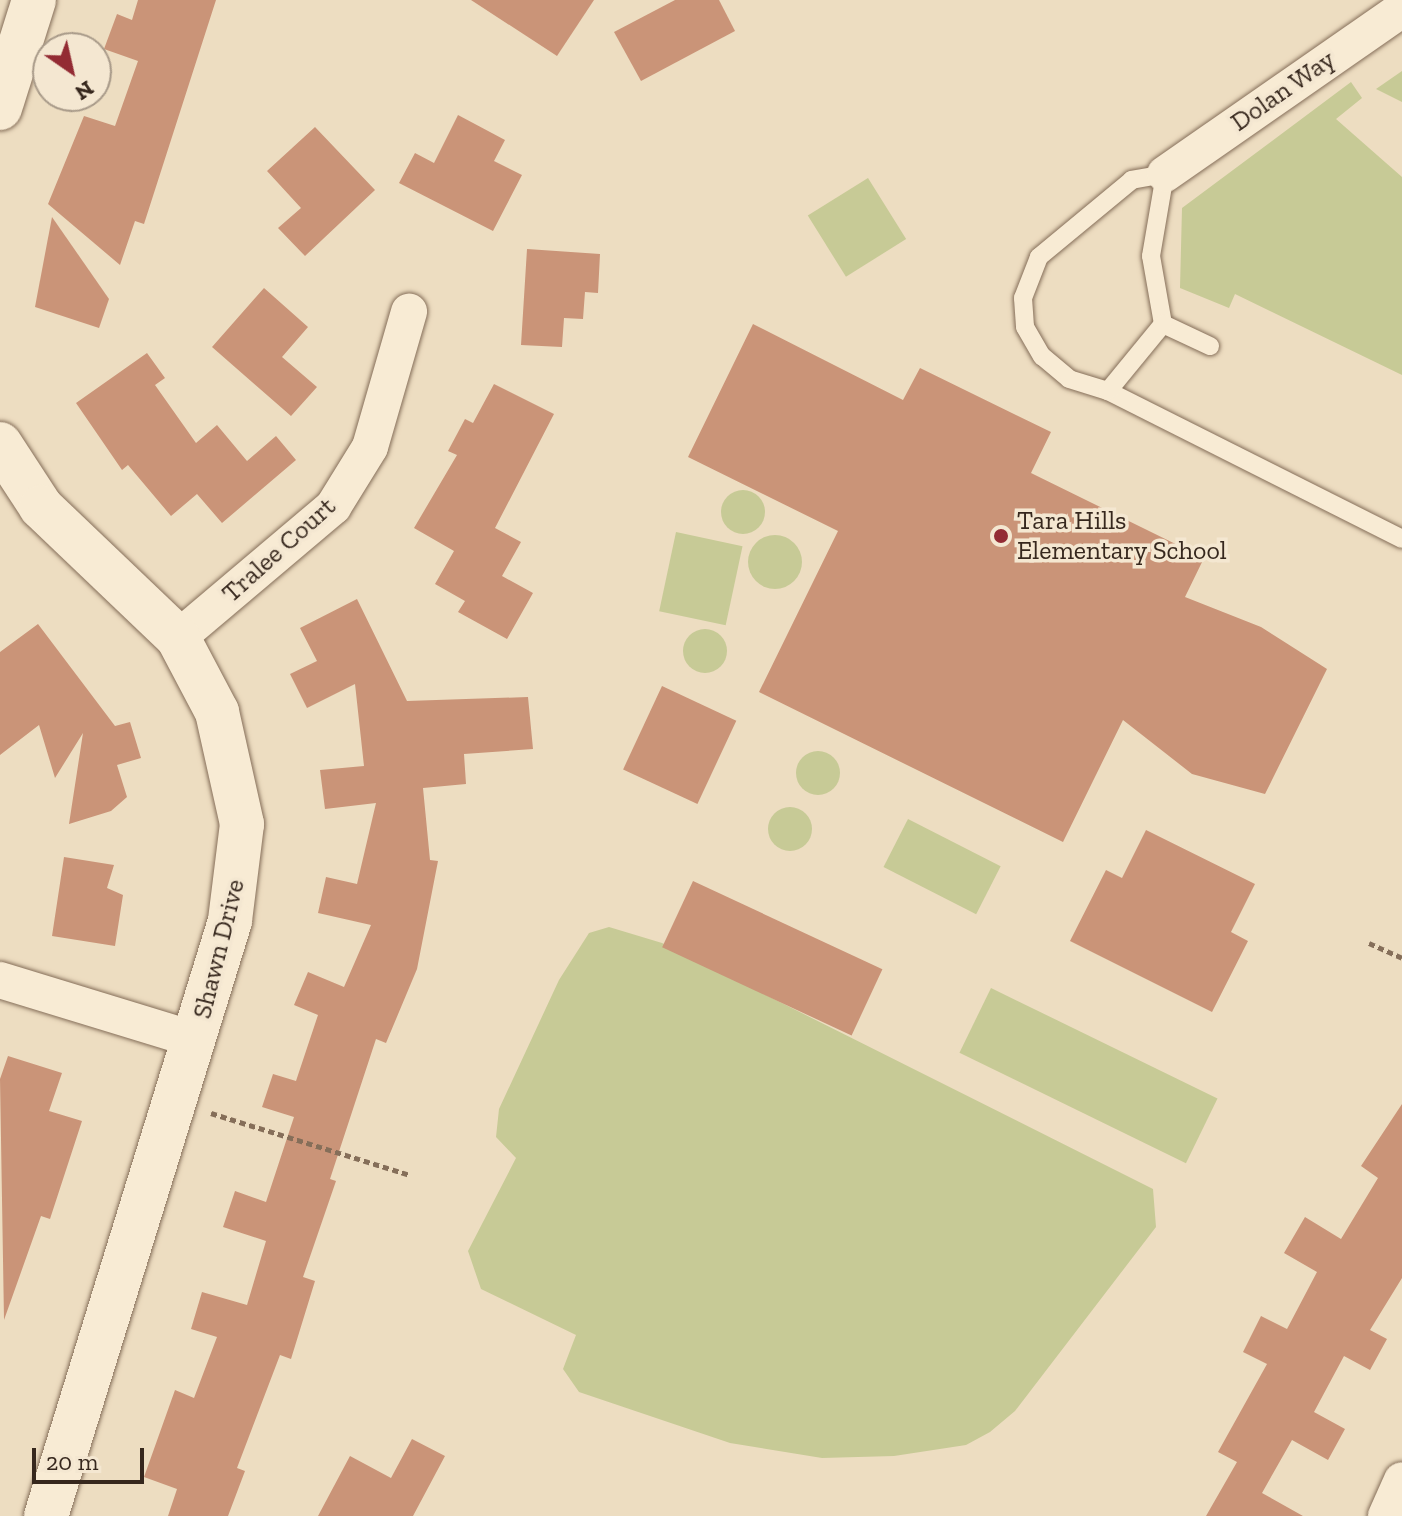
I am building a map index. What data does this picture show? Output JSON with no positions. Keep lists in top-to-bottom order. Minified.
{"streets":{"street":["Dolan Way","Tralee Court","Shawn Drive"]},"crossings":[["Tralee Court","Shawn Drive"]],"places":["Tara Hills Elementary School"],"scale_bar":"20 m","north":"bottom right"}
